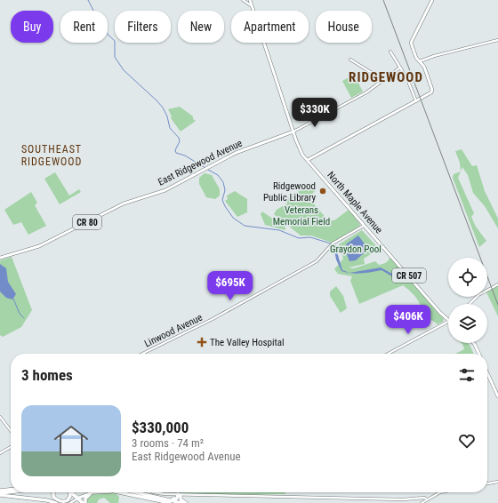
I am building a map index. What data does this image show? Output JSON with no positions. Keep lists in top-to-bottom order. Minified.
{"streets":{"main road":["East Ridgewood Avenue","North Maple Avenue","CR 80","CR 507"],"street":["Linwood Avenue"]},"crossings":[["East Ridgewood Avenue","North Maple Avenue"],["East Ridgewood Avenue","CR 507"],["North Maple Avenue","CR 507"],["North Maple Avenue","Linwood Avenue"]],"districts":["RIDGEWOOD","SOUTHEAST RIDGEWOOD"],"parks":["Veterans Memorial Field","Graydon Pool"],"places":{"other":["Ridgewood Public Library"],"health":["The Valley Hospital"]},"page":{"chip":["Buy","Rent","Filters","New","Apartment","House"],"price":["$330K","$695K","$406K"],"heading":"3 homes","list":[{"name":"$330,000","note":"3 rooms · 74 m² · East Ridgewood Avenue"}]}}
